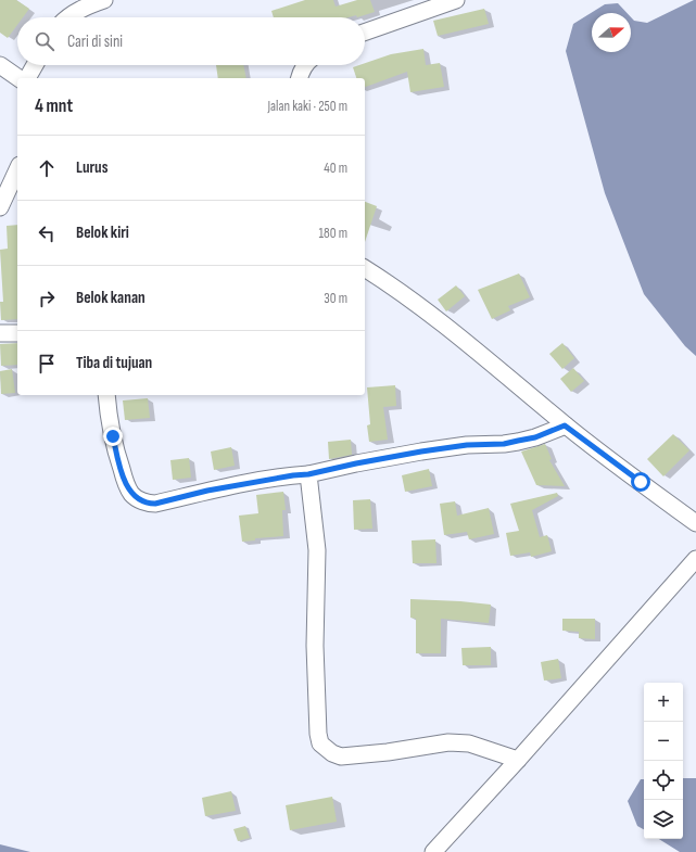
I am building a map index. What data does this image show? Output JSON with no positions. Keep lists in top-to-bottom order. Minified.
{"north":"right","page":{"search":"Cari di sini","heading":["4 mnt","Jalan kaki · 250 m"],"list":[["Lurus","40 m"],["Belok kiri","180 m"],["Belok kanan","30 m"],"Tiba di tujuan"],"map_buttons":["+","−"]}}
